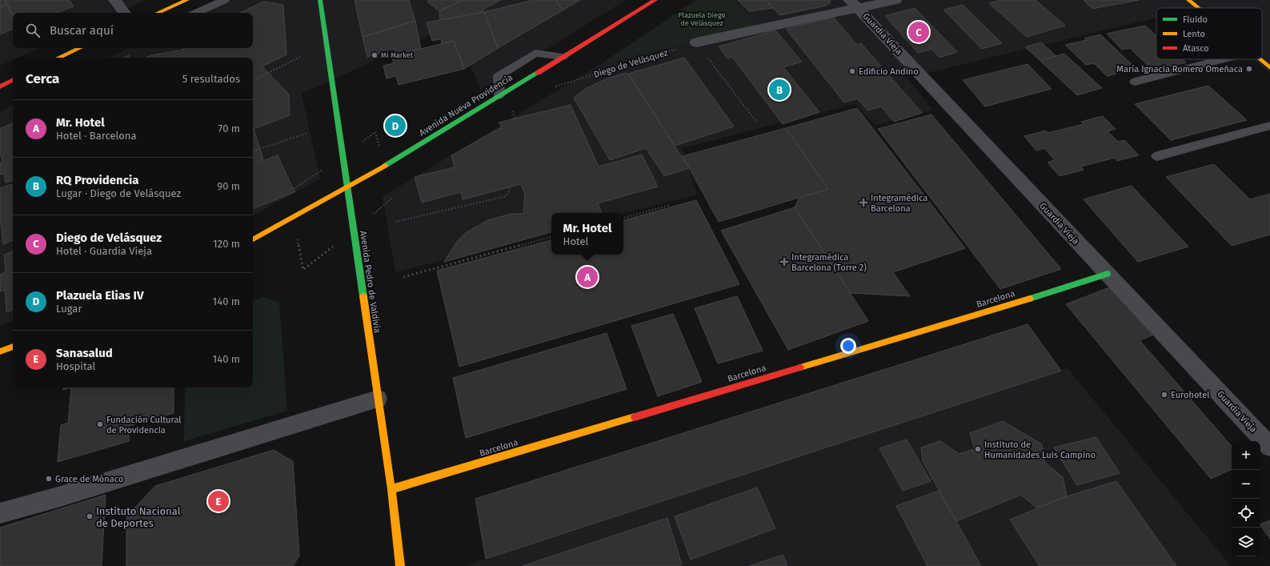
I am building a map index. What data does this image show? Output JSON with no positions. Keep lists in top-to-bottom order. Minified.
{"streets":{"main road":["Avenida Nueva Providencia","Avenida Pedro de Valdivia","Barcelona"],"street":["Guardia Vieja"],"path":["Diego de Velásquez"]},"crossings":[["Guardia Vieja","Barcelona"],["Avenida Nueva Providencia","Avenida Pedro de Valdivia"],["Avenida Pedro de Valdivia","Barcelona"]],"parks":["Plazuela Diego de Velásquez"],"places":{"other":["Mi Market","María Ignacia Romero Omeñaca","Edificio Andino","Eurohotel","Fundación Cultural de Providencia","Instituto de Humanidades Luis Campino","Grace de Mónaco","Instituto Nacional de Deportes"],"health":["Integramédica Barcelona","Integramédica Barcelona (Torre 2)"]},"legend":["Fluido","Lento","Atasco"],"page":{"search":"Buscar aquí","pins":["C","B","D","A","E"],"heading":["Cerca","5 resultados"],"list":[{"mark":"A","name":"Mr. Hotel","note":"Hotel · Barcelona","value":"70 m"},{"mark":"B","name":"RQ Providencia","note":"Lugar · Diego de Velásquez","value":"90 m"},{"mark":"C","name":"Diego de Velásquez","note":"Hotel · Guardia Vieja","value":"120 m"},{"mark":"D","name":"Plazuela Elias IV","note":"Lugar","value":"140 m"},{"mark":"E","name":"Sanasalud","note":"Hospital","value":"140 m"}],"popup":["Mr. Hotel","Hotel"],"map_buttons":["+","−"]}}
